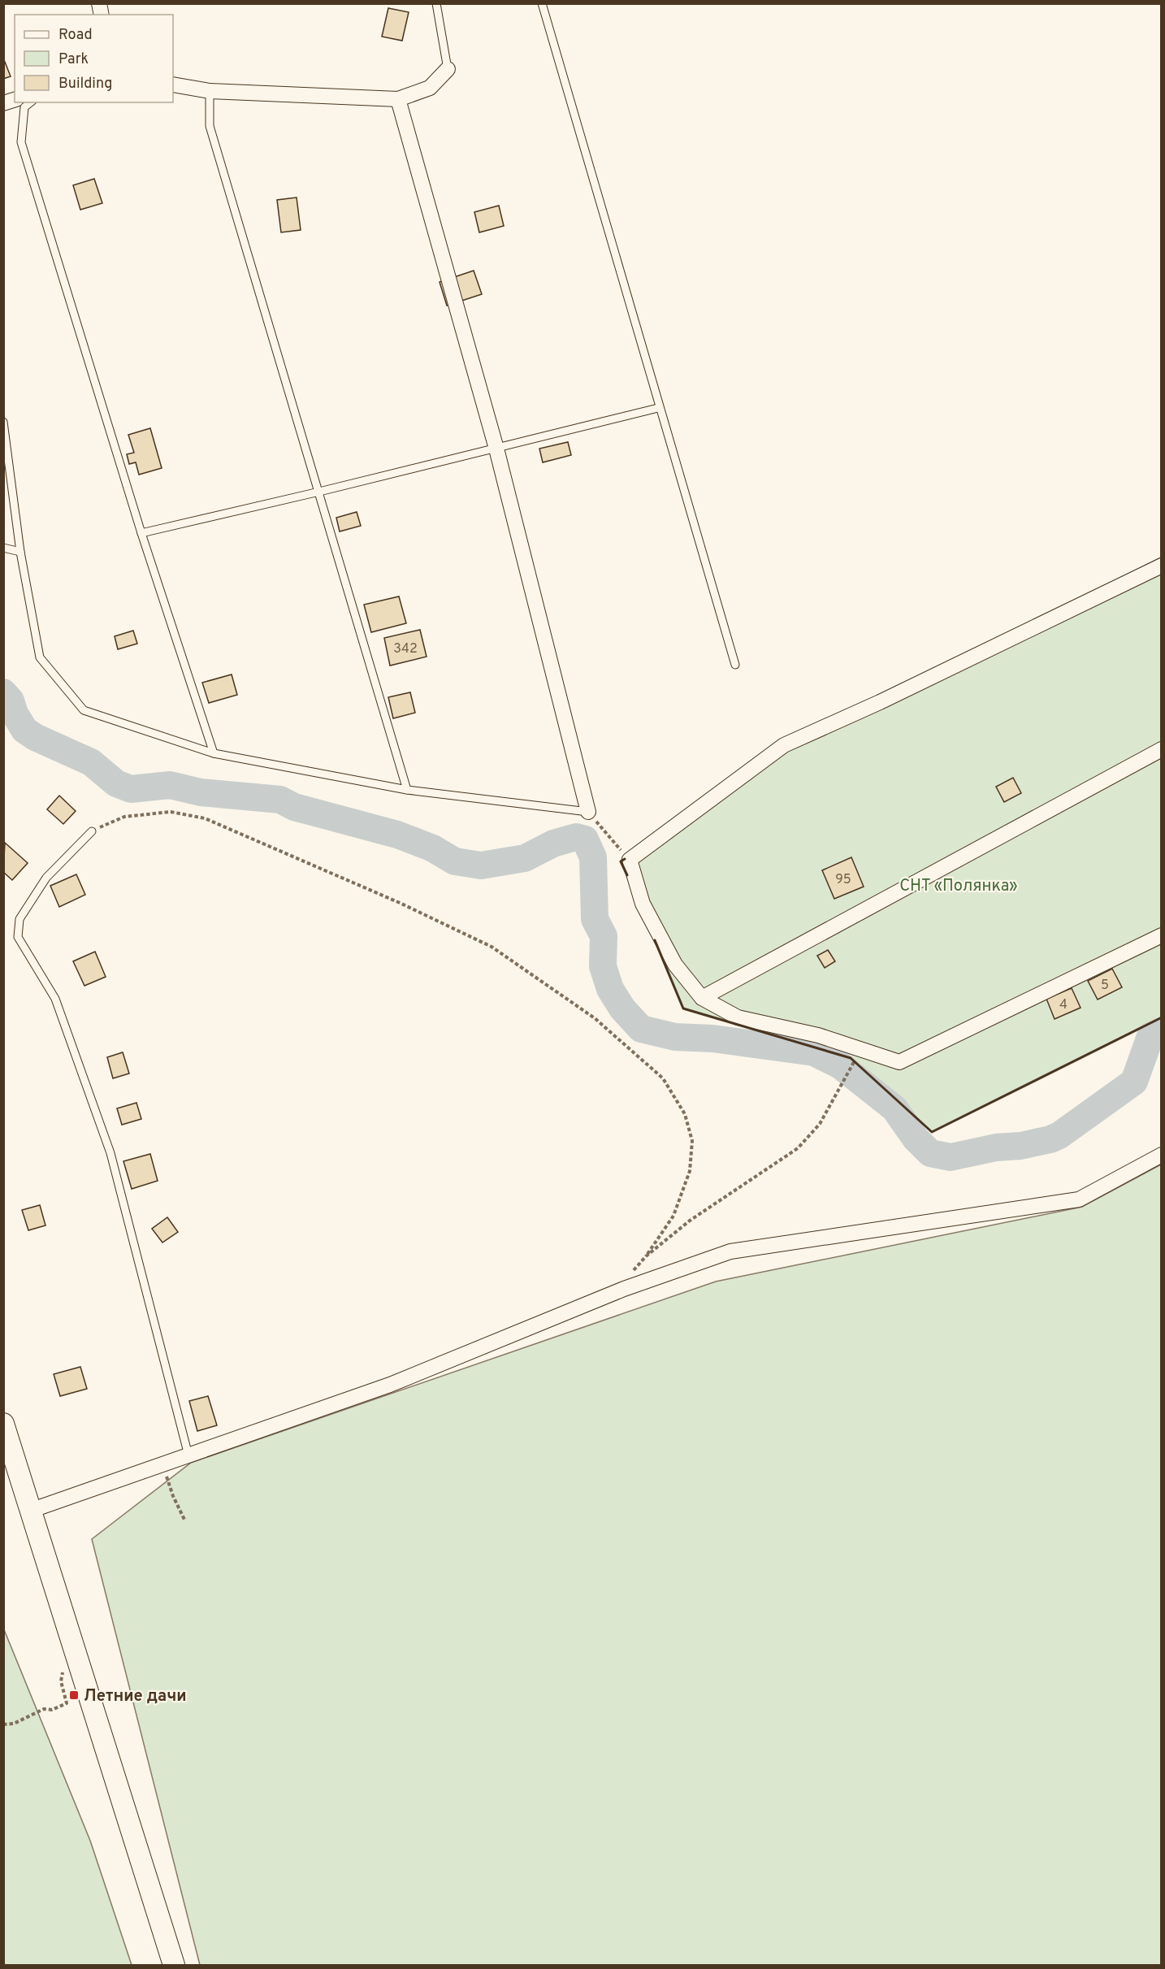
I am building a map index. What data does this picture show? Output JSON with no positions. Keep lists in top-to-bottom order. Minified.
{"parks":["СНТ «Полянка»"],"places":{"transit":["Летние дачи"]},"house_numbers":["342","95","5","4"],"legend":["Road","Park","Building"]}
